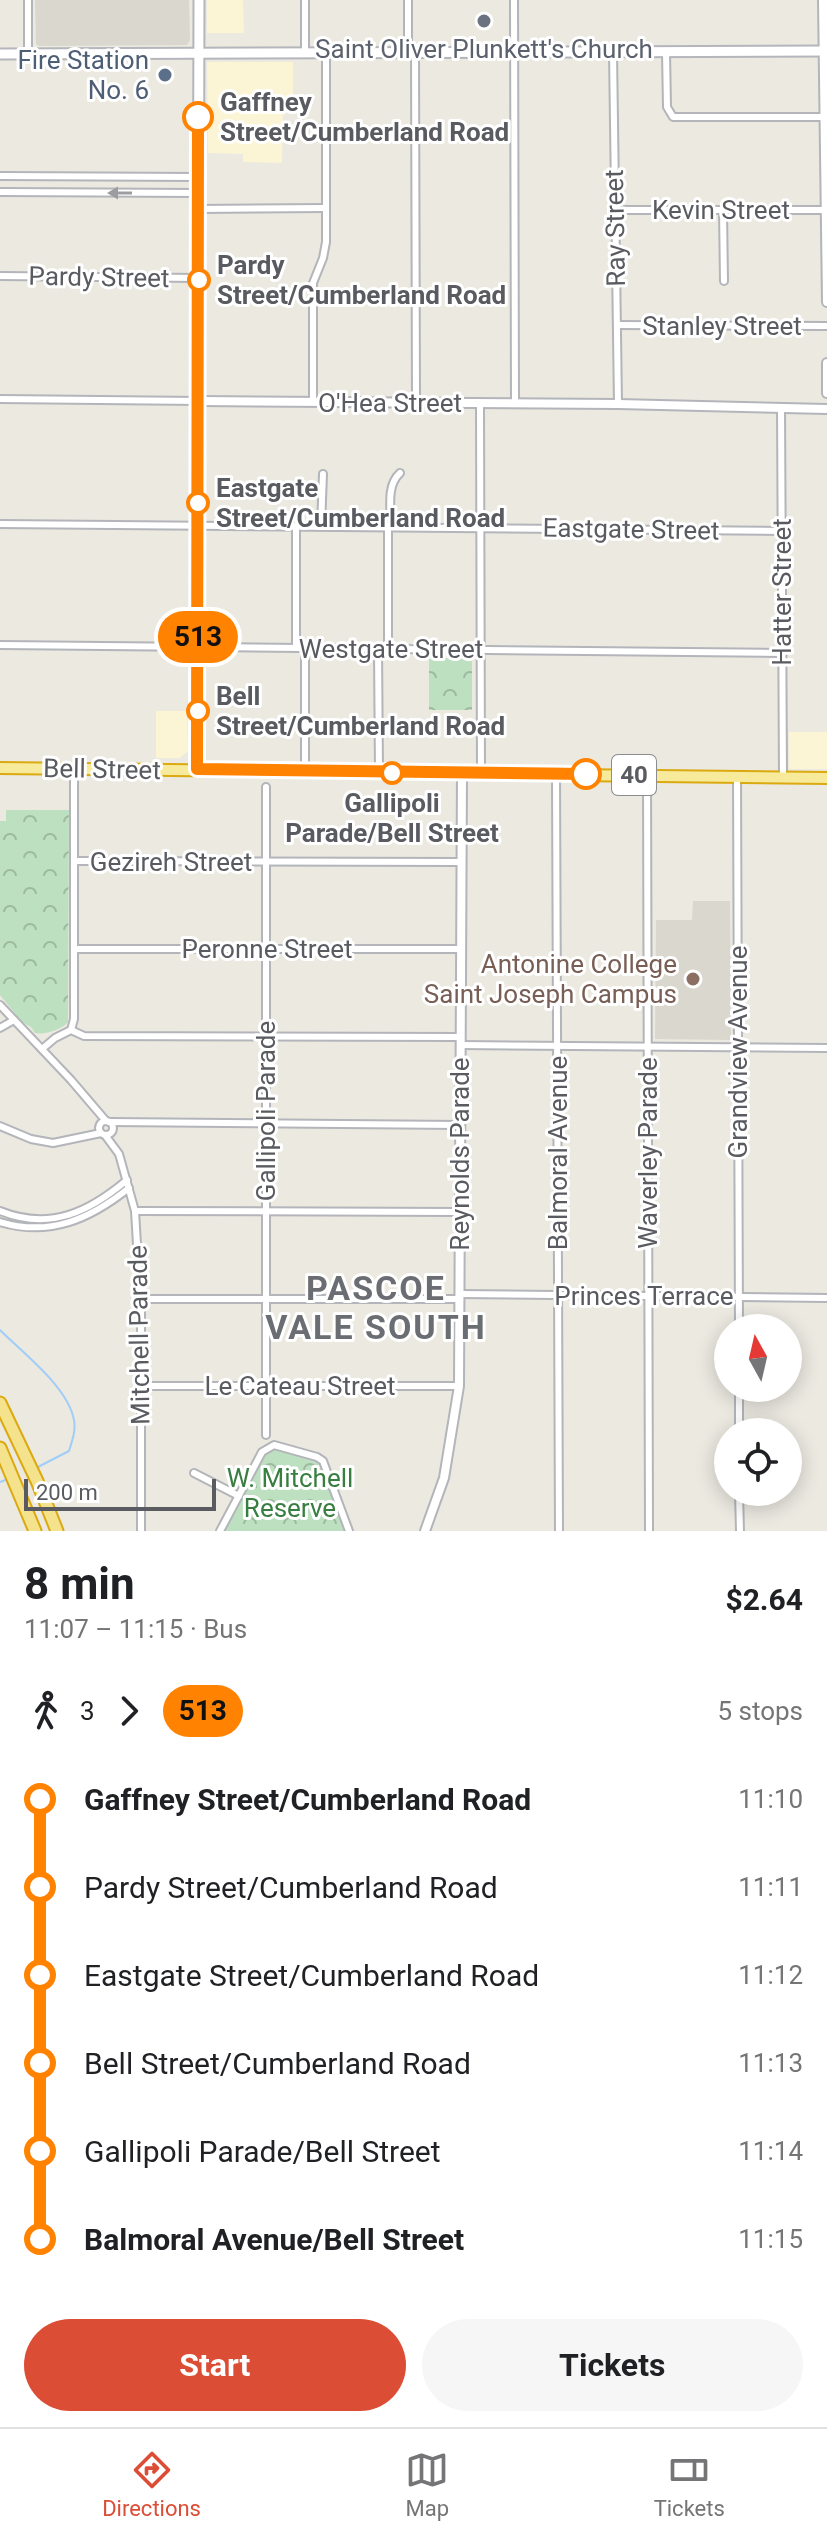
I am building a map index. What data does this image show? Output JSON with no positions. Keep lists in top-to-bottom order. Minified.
{"streets":{"highway":["Bell Street","40"],"street":["Kevin Street","Ray Street","Pardy Street","Stanley Street","O'Hea Street","Eastgate Street","Hatter Street","Westgate Street","Gezireh Street","Peronne Street","Grandview Avenue","Gallipoli Parade","Balmoral Avenue","Waverley Parade","Reynolds Parade","Princes Terrace","Mitchell Parade","Le Cateau Street"]},"crossings":[["Kevin Street","Ray Street"],["Ray Street","Stanley Street"],["Ray Street","O'Hea Street"],["O'Hea Street","Hatter Street"],["Eastgate Street","Hatter Street"],["Hatter Street","Westgate Street"],["Hatter Street","Bell Street"],["Bell Street","Grandview Avenue"],["Bell Street","Balmoral Avenue"],["Bell Street","Waverley Parade"],["Bell Street","Reynolds Parade"],["Gezireh Street","Gallipoli Parade"],["Gezireh Street","Reynolds Parade"],["Peronne Street","Gallipoli Parade"],["Peronne Street","Reynolds Parade"],["Grandview Avenue","Princes Terrace"],["Gallipoli Parade","Princes Terrace"],["Gallipoli Parade","Le Cateau Street"],["Balmoral Avenue","Princes Terrace"],["Waverley Parade","Princes Terrace"],["Reynolds Parade","Princes Terrace"],["Reynolds Parade","Le Cateau Street"],["Princes Terrace","Mitchell Parade"],["Mitchell Parade","Le Cateau Street"]],"districts":["PASCOE VALE SOUTH"],"parks":["W. Mitchell Reserve"],"places":["Saint Oliver Plunkett's Church","Fire Station No. 6","Gaffney Street/Cumberland Road","Pardy Street/Cumberland Road","Eastgate Street/Cumberland Road","Bell Street/Cumberland Road","Gallipoli Parade/Bell Street","Antonine College Saint Joseph Campus"],"lines":["bus line 513"],"scale_bar":"200 m","north":"top","page":{"on_map":"513","scale":"200 m","heading":["8 min","11:07 – 11:15 · Bus","$2.64"],"legs":["3","513","5 stops"],"list":[{"name":"Gaffney Street/Cumberland Road","value":"11:10"},{"name":"Pardy Street/Cumberland Road","value":"11:11"},{"name":"Eastgate Street/Cumberland Road","value":"11:12"},{"name":"Bell Street/Cumberland Road","value":"11:13"},{"name":"Gallipoli Parade/Bell Street","value":"11:14"},{"name":"Balmoral Avenue/Bell Street","value":"11:15"}],"buttons":["Start","Tickets"],"tabs":["Directions","Map","Tickets"]}}
